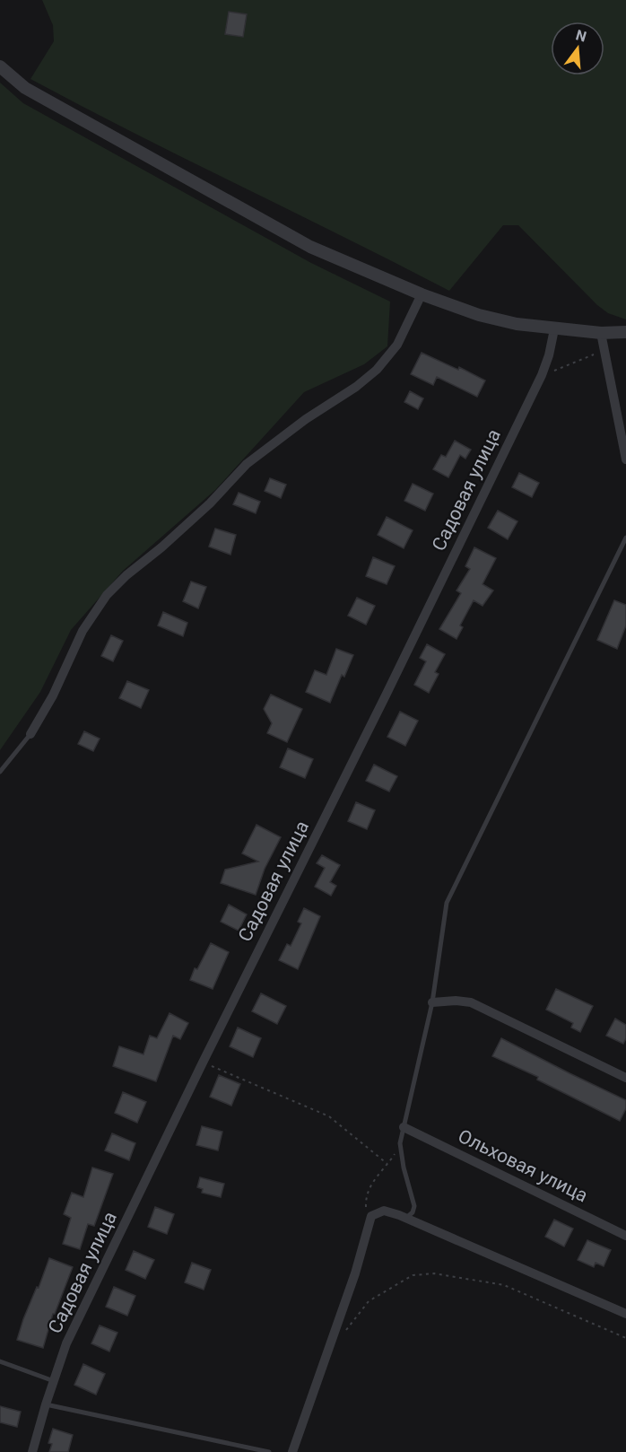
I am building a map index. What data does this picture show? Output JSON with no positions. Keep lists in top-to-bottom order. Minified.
{"streets":{"street":["Садовая улица","Ольховая улица"]},"north":"top"}
